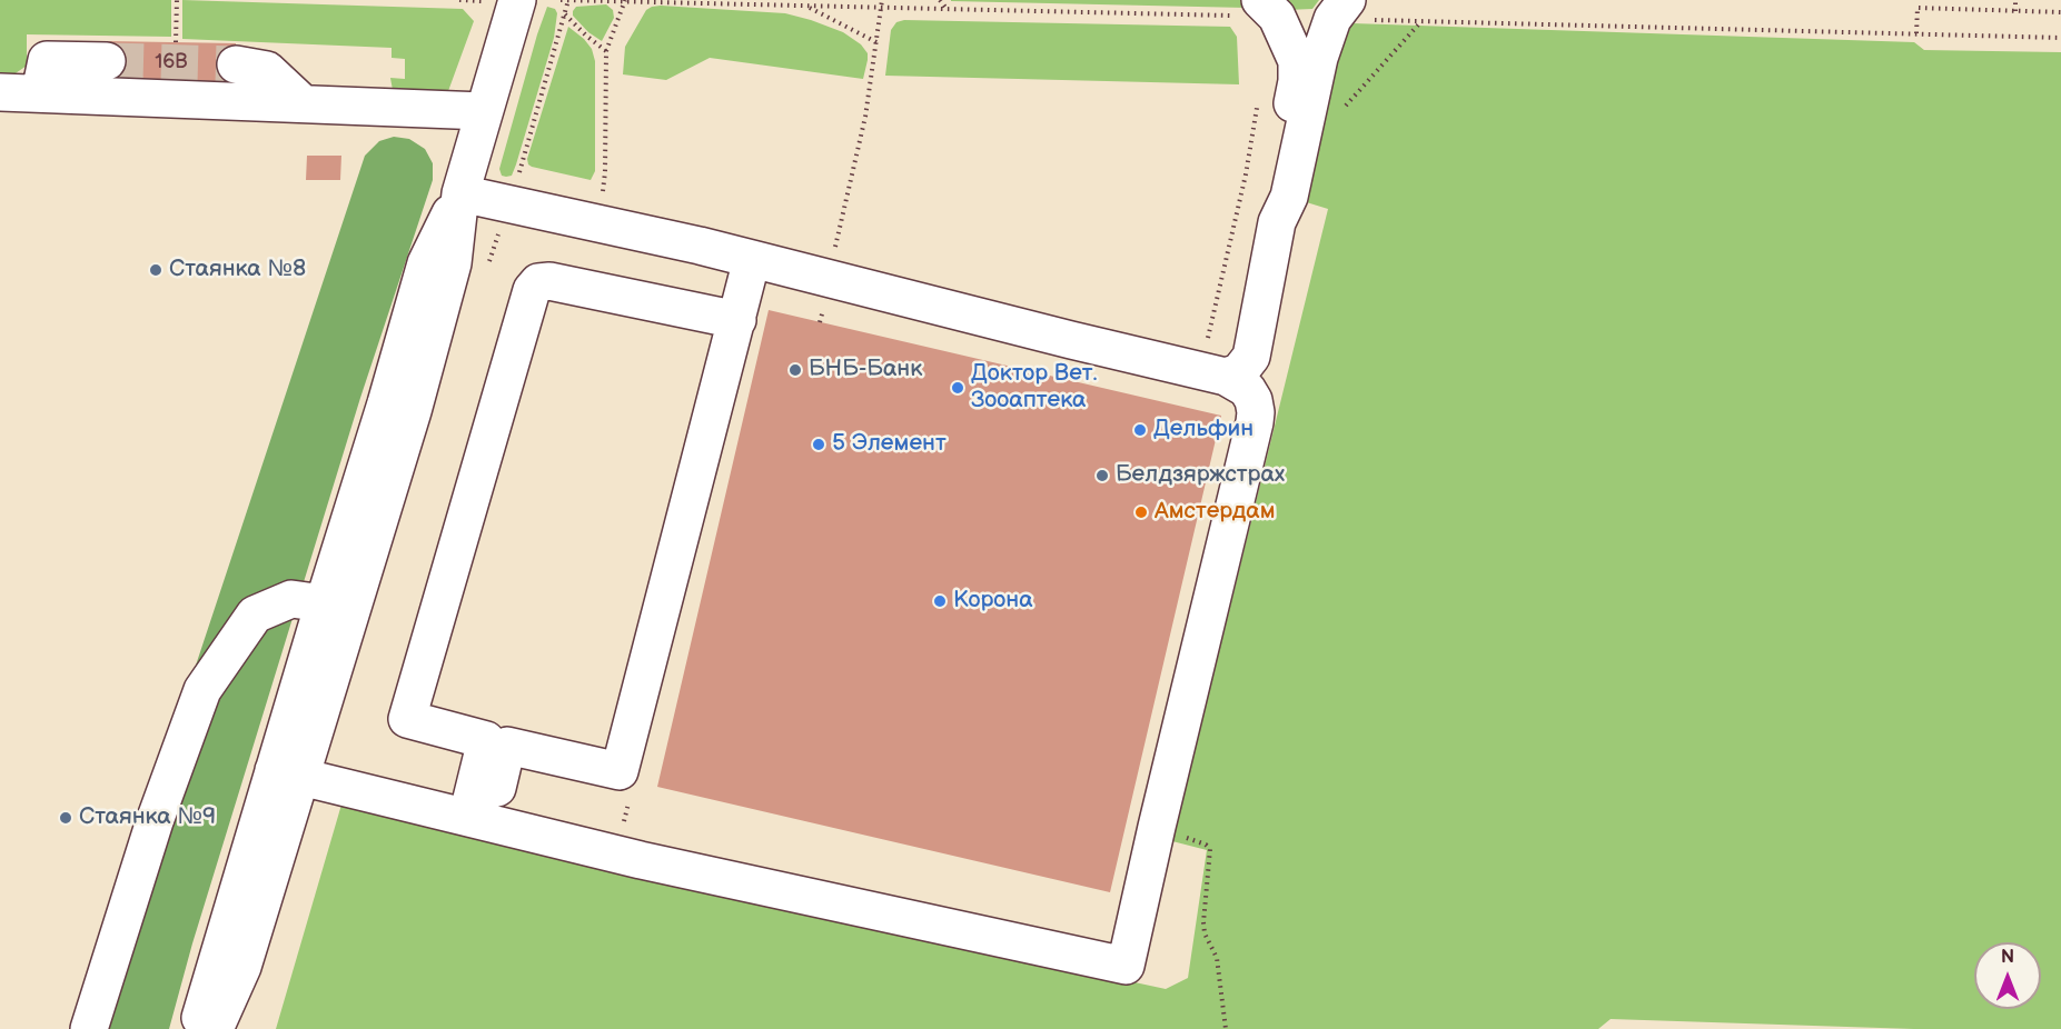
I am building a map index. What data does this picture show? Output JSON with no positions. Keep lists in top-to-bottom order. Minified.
{"places":["Стаянка №8","БНБ-Банк","Доктор Вет. Зооаптека","Дельфин","5 Элемент","Белдзяржстрах","Амстердам","Корона","Стаянка №9"],"house_numbers":["16В"],"north":"top"}
